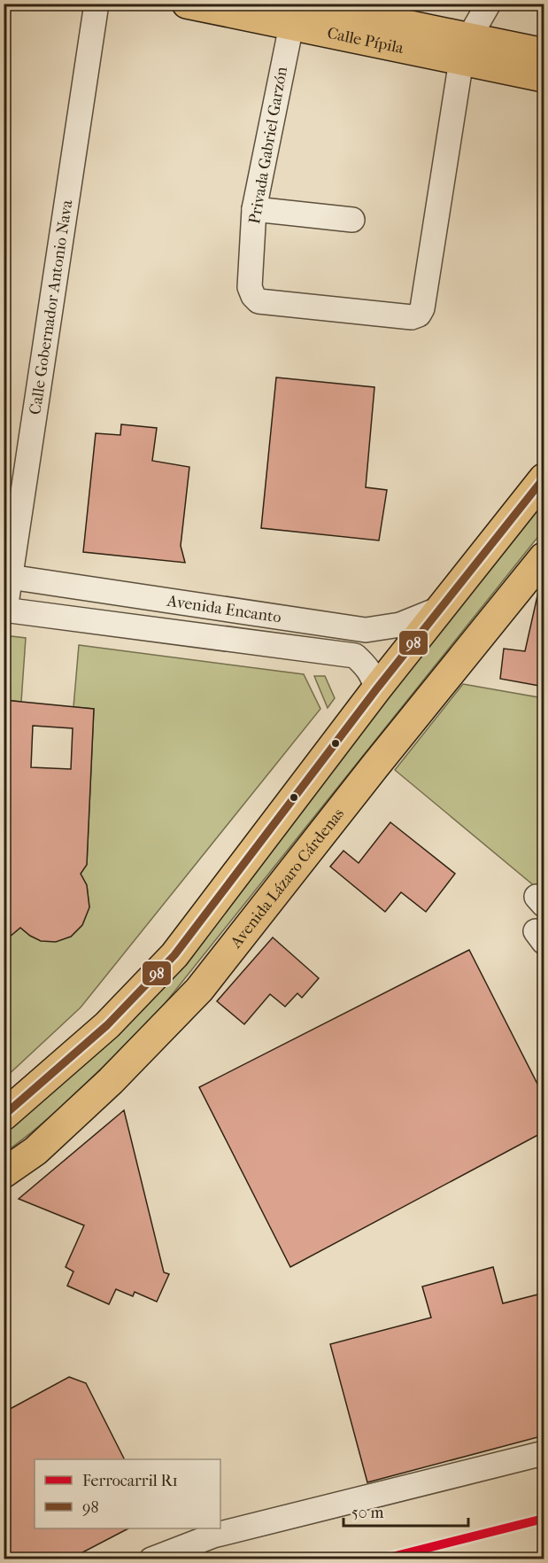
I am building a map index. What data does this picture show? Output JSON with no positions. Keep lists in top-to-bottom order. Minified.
{"streets":{"main road":["Calle Pípila","Avenida Lázaro Cárdenas"],"street":["Privada Gabriel Garzón","Calle Gobernador Antonio Nava","Avenida Encanto"]},"crossings":[["Calle Pípila","Privada Gabriel Garzón"],["Calle Gobernador Antonio Nava","Avenida Encanto"]],"lines":["transit line 98","rail line R1"],"legend":["Ferrocarril R1","98"],"scale_bar":"50 m"}
